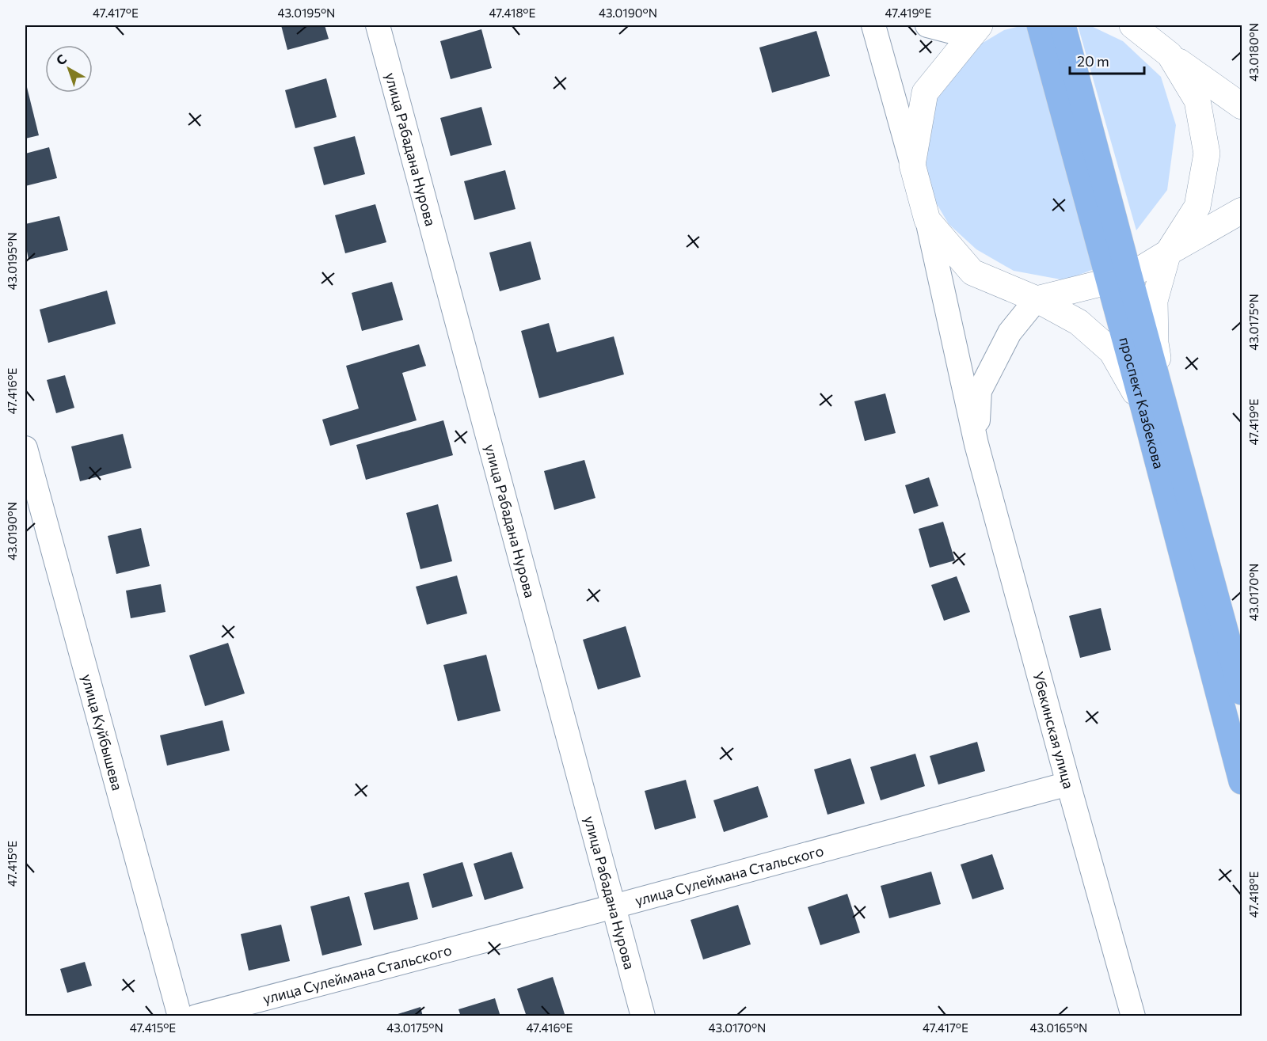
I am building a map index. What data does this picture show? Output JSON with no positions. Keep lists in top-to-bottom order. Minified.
{"streets":{"highway":["проспект Казбекова"],"street":["улица Рабадана Нурова","Убекинская улица","улица Куйбышева","улица Сулеймана Стальского"]},"crossings":[["улица Рабадана Нурова","улица Сулеймана Стальского"],["Убекинская улица","улица Сулеймана Стальского"]],"scale_bar":"20 m","north":"top left","coordinates":["47.417°E","43.0195°N","47.418°E","43.0190°N","47.419°E","43.0180°N","43.0175°N","47.416°E","43.0170°N","47.415°E","43.0165°N"]}
